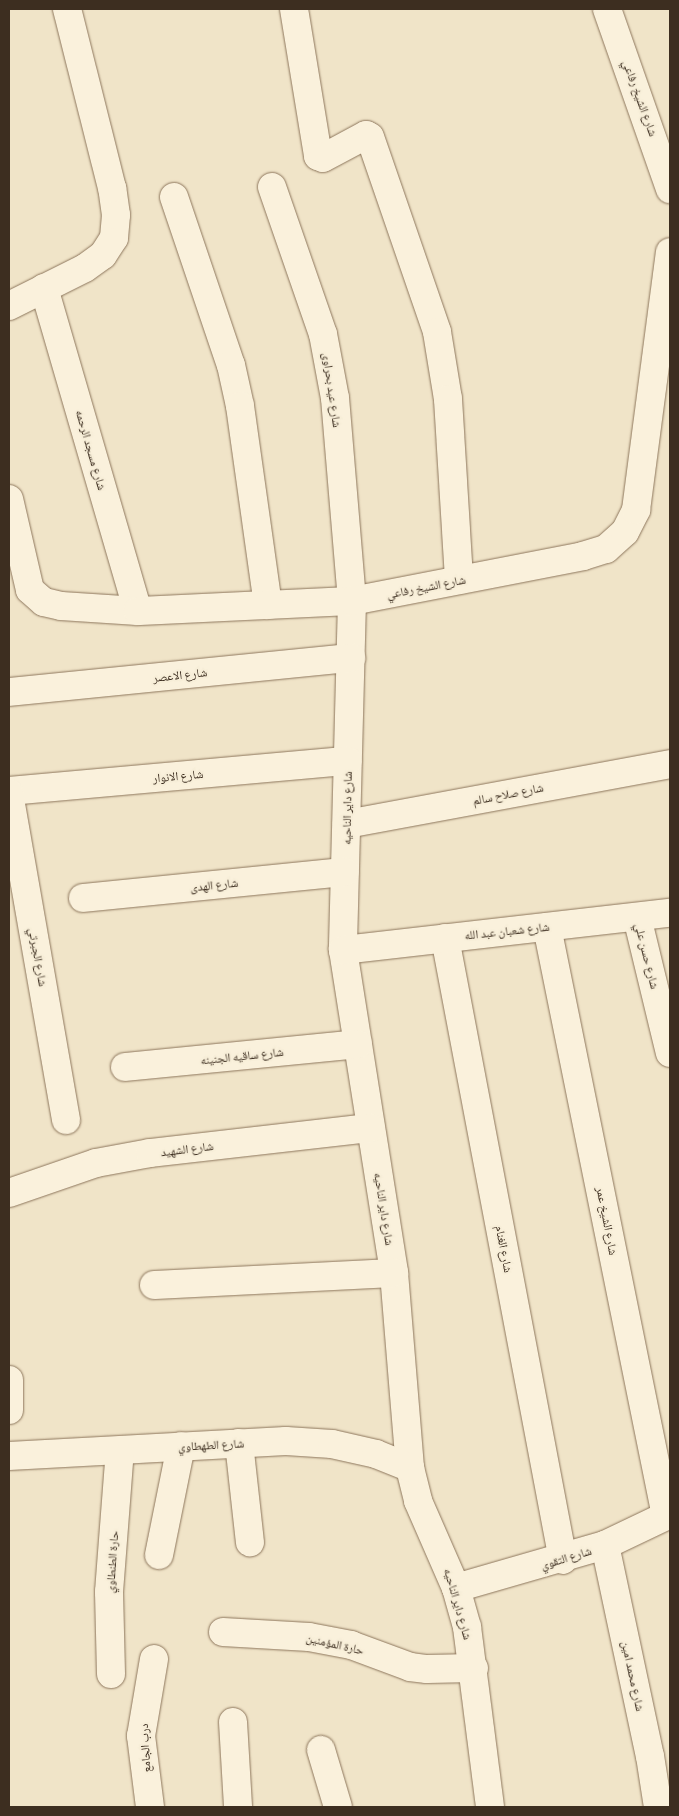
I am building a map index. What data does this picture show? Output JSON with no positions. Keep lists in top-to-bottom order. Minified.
{"streets":{"street":["شارع الشيخ رفاعي","شارع عيد بحراوى","شارع مسجد الرحمه","شارع الاعصر","شارع الانوار","شارع صلاح سالم","شارع داير الناحيه","شارع الهدى","شارع شعبان عبد الله","شارع حسن علي","شارع الجبرتي","شارع ساقيه الجنينه","شارع الشهيد","شارع الشيخ عمر","شارع الغنام","شارع الطهطاوي","شارع التقوي","حارة الطنطاوي","حارة المؤمنين","شارع محمد امين","درب الجامع"]},"crossings":[["شارع الشيخ رفاعي","شارع عيد بحراوى"],["شارع الشيخ رفاعي","شارع مسجد الرحمه"],["شارع الشيخ رفاعي","شارع داير الناحيه"],["شارع عيد بحراوى","شارع داير الناحيه"],["شارع الاعصر","شارع داير الناحيه"],["شارع الانوار","شارع داير الناحيه"],["شارع الانوار","شارع الجبرتي"],["شارع صلاح سالم","شارع داير الناحيه"],["شارع داير الناحيه","شارع الهدى"],["شارع داير الناحيه","شارع شعبان عبد الله"],["شارع داير الناحيه","شارع ساقيه الجنينه"],["شارع داير الناحيه","شارع الشهيد"],["شارع داير الناحيه","شارع الطهطاوي"],["شارع داير الناحيه","شارع التقوي"],["شارع داير الناحيه","حارة المؤمنين"],["شارع شعبان عبد الله","شارع حسن علي"],["شارع شعبان عبد الله","شارع الشيخ عمر"],["شارع شعبان عبد الله","شارع الغنام"],["شارع الشيخ عمر","شارع التقوي"],["شارع الغنام","شارع التقوي"],["شارع الطهطاوي","حارة الطنطاوي"],["شارع التقوي","شارع محمد امين"]]}
